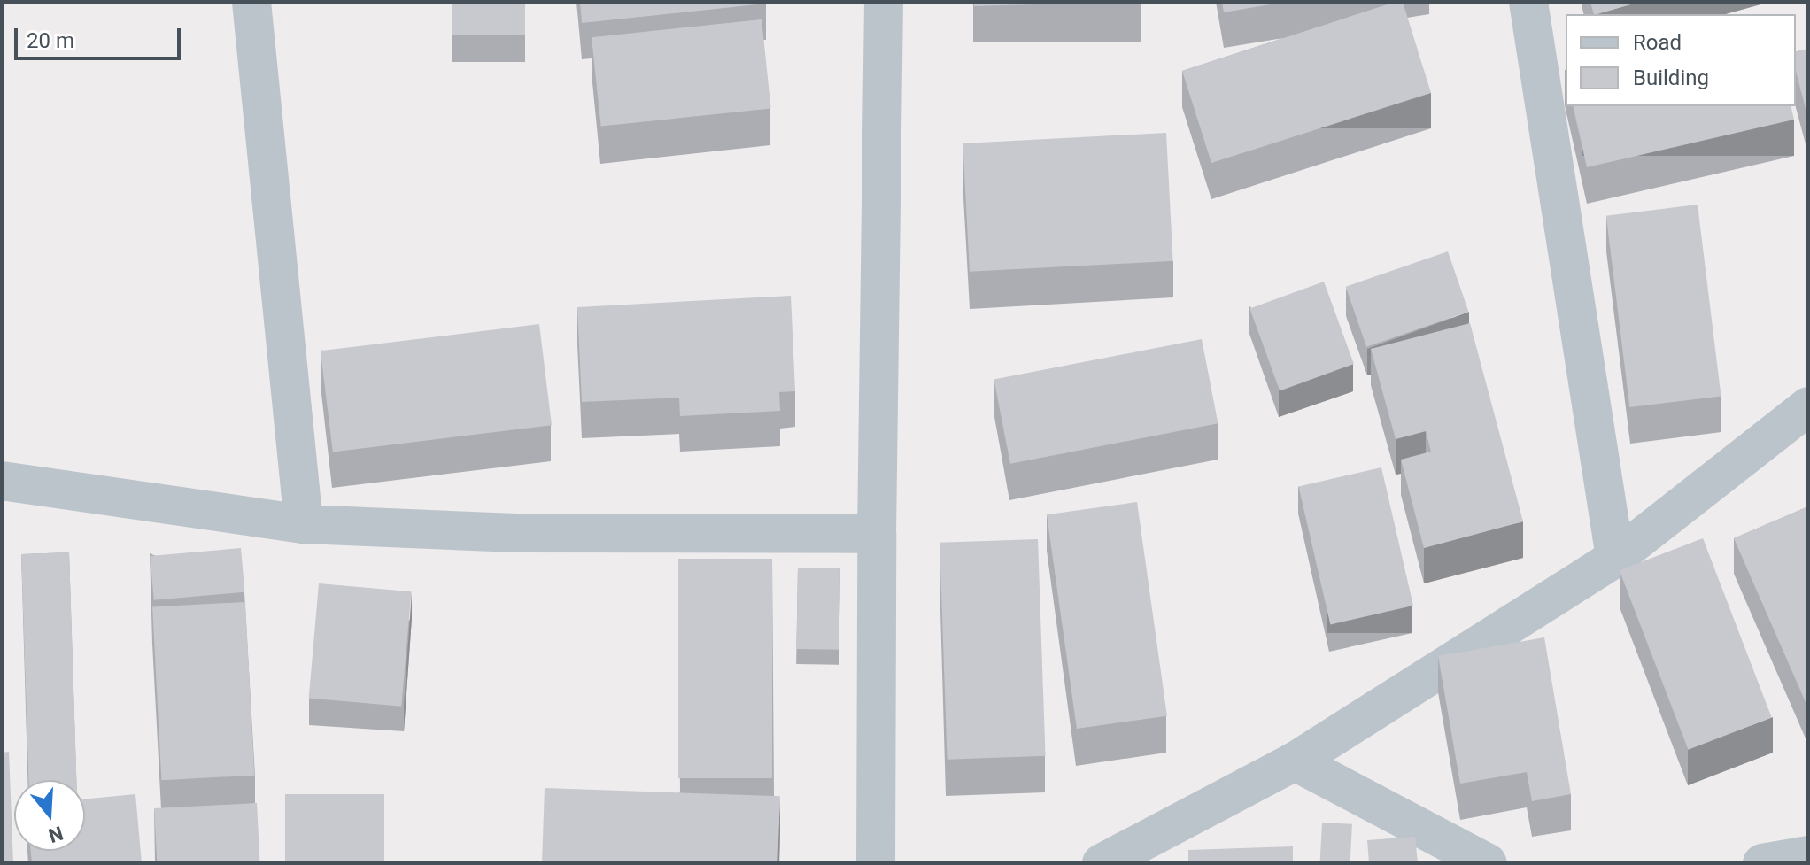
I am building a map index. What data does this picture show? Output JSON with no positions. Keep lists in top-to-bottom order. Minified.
{"legend":["Road","Building"],"scale_bar":"20 m","north":"bottom"}
